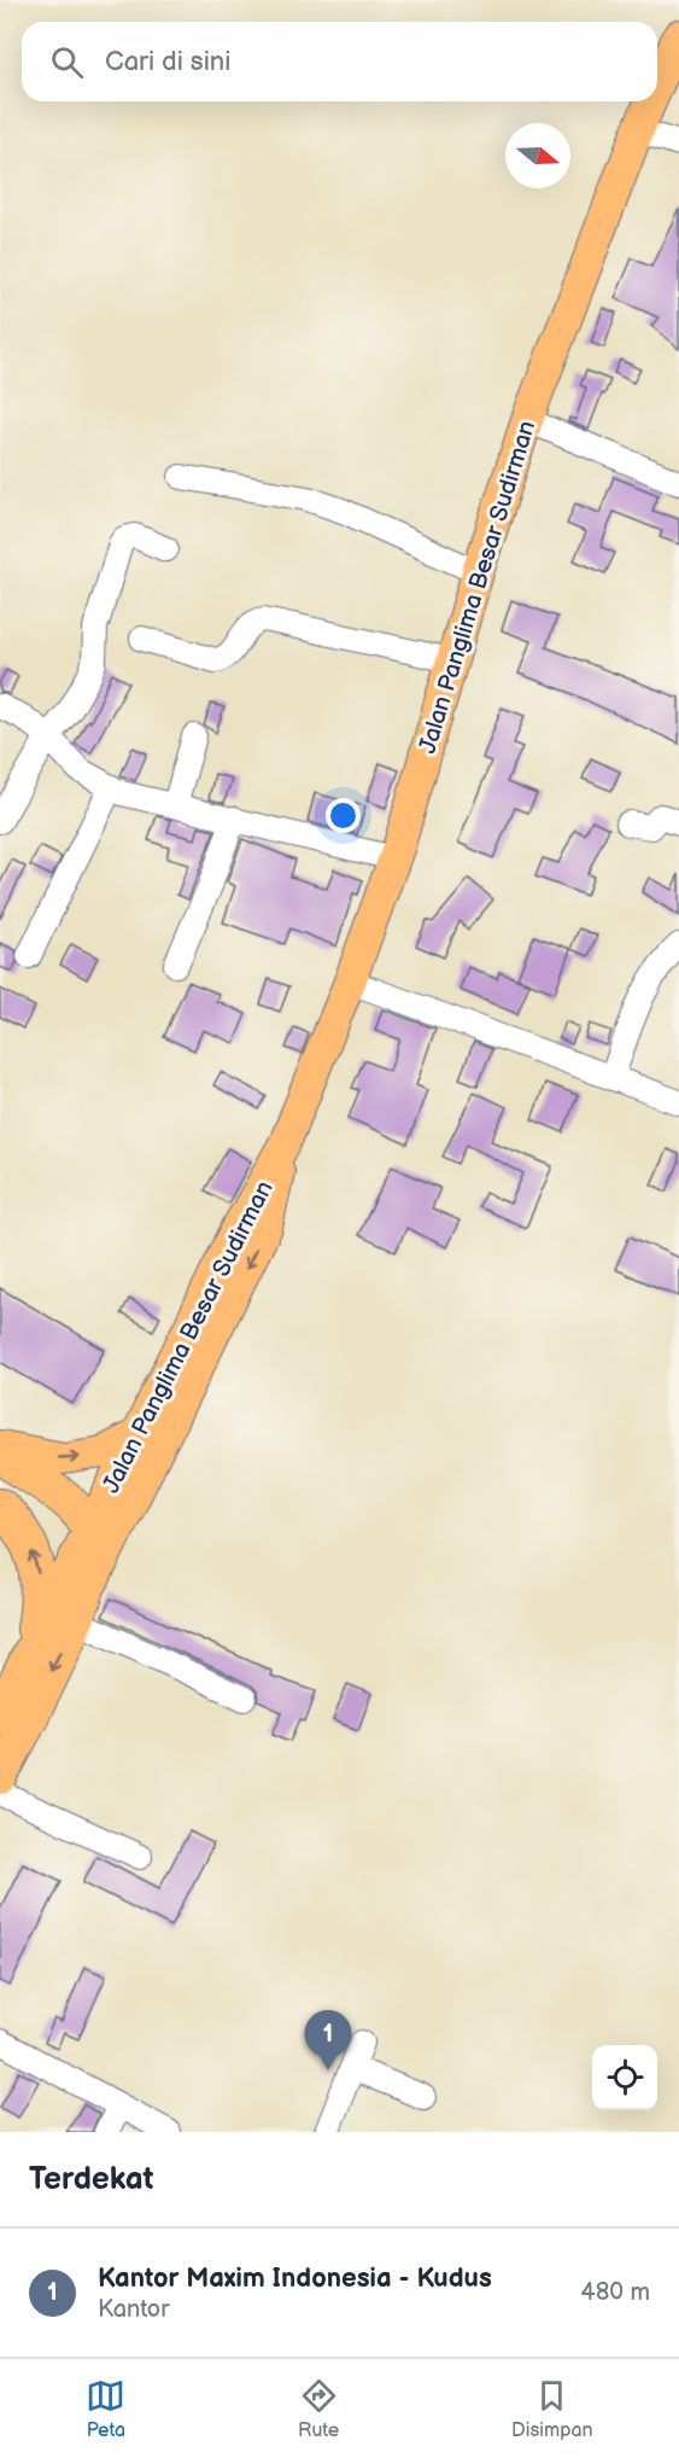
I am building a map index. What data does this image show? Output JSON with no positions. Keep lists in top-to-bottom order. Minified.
{"streets":{"main road":["Jalan Panglima Besar Sudirman"]},"north":"right","page":{"search":"Cari di sini","pins":"1","heading":"Terdekat","list":[{"mark":"1","name":"Kantor Maxim Indonesia - Kudus","note":"Kantor","value":"480 m"}],"nav":["Peta","Rute","Disimpan"]}}
